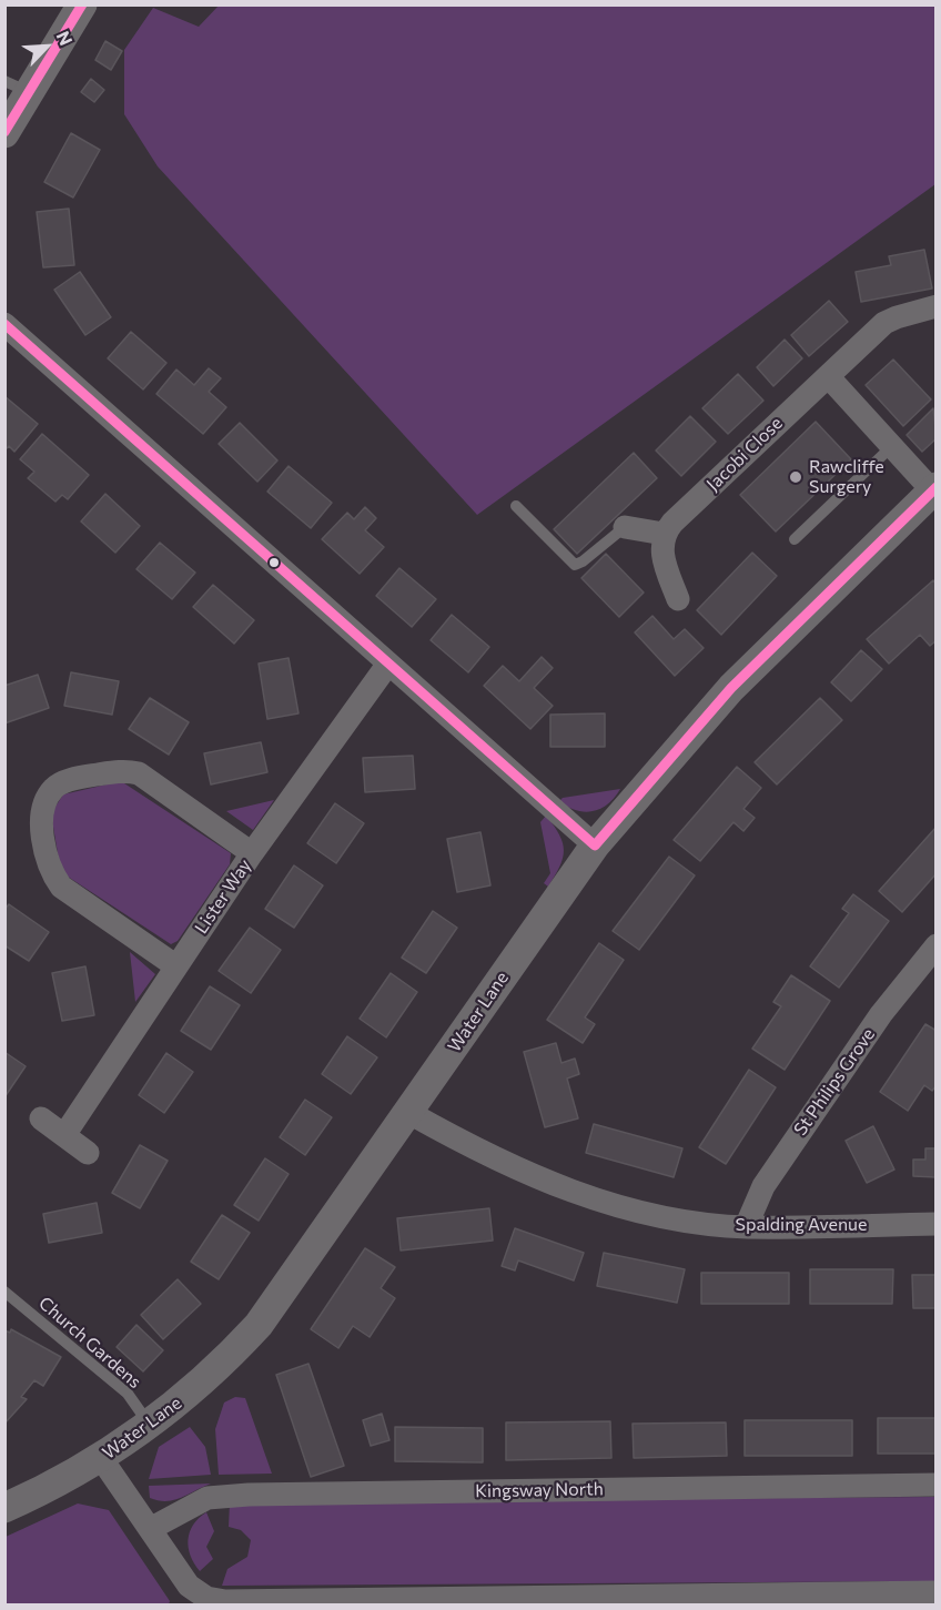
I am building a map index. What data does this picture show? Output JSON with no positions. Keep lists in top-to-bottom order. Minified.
{"streets":{"street":["Jacobi Close","Lister Way","Water Lane","St Philips Grove","Spalding Avenue","Kingsway North"],"lane":["Church Gardens"]},"crossings":[["Water Lane","Spalding Avenue"],["Water Lane","Church Gardens"],["St Philips Grove","Spalding Avenue"]],"places":["Rawcliffe Surgery"],"north":"top right"}
